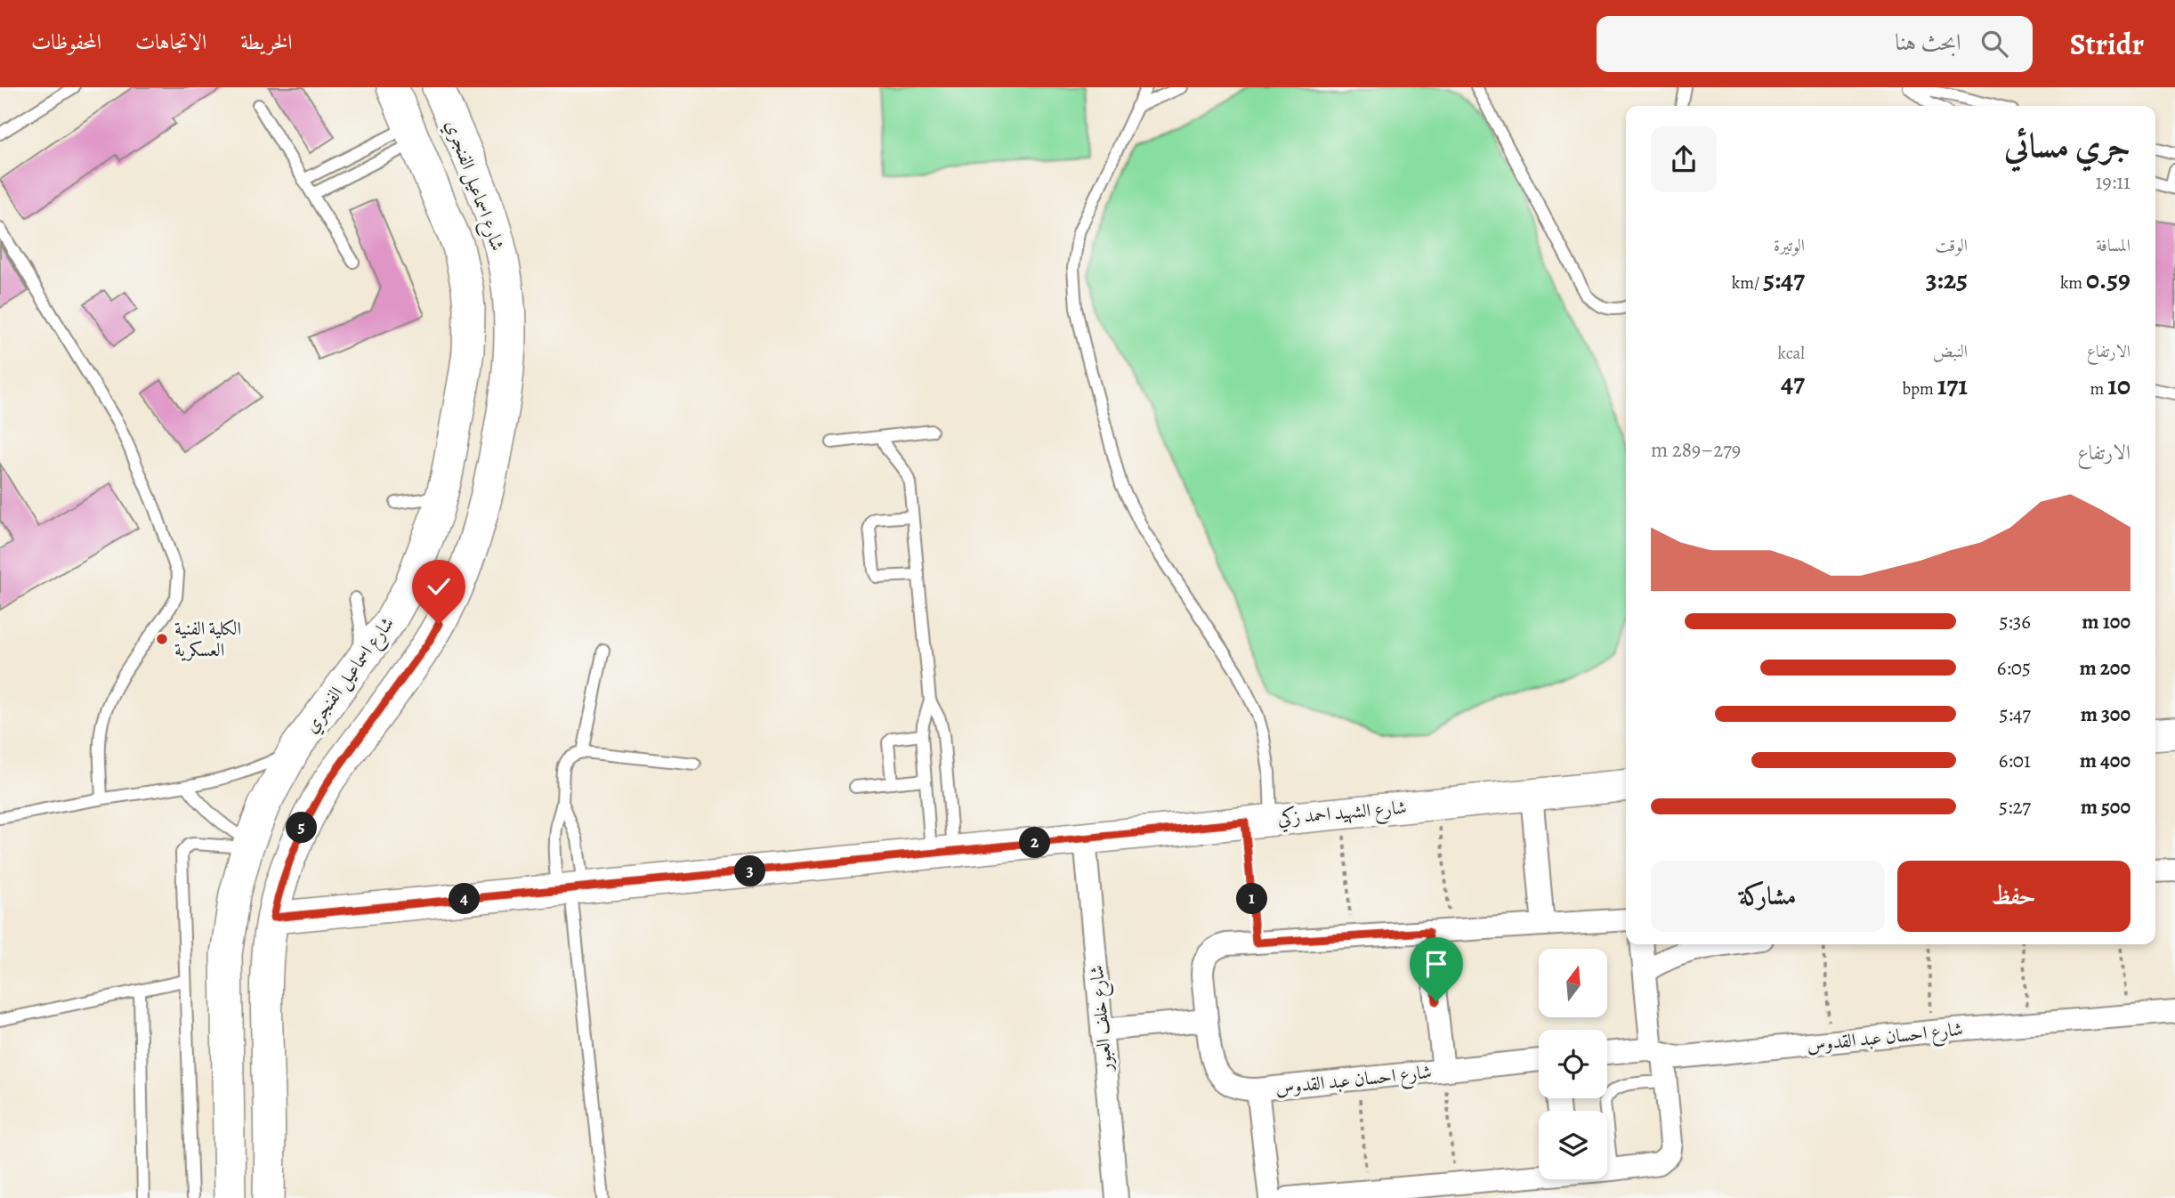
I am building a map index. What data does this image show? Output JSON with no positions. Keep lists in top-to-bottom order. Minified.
{"streets":{"main road":["شارع اسماعيل الفنجري","شارع الشهيد احمد زكي"],"street":["شارع خلف العبور","شارع احسان عبد القدوس"]},"crossings":[["شارع اسماعيل الفنجري","شارع الشهيد احمد زكي"],["شارع الشهيد احمد زكي","شارع خلف العبور"]],"places":["الكلية الفنية العسكرية"],"north":"top","page":{"header":"Stridr","search":"ابحث هنا","nav":["الخريطة","الاتجاهات","المحفوظات"],"heading":["جري مسائي","19:11"],"stats":[["المسافة","0.59 km"],["الوقت","3:25"],["الوتيرة","5:47 /km"],["الارتفاع","10 m"],["النبض","171 bpm"],["kcal","47"]],"chart":["الارتفاع","279–289 m"],"list":[{"name":"100 m","note":"5:36"},{"name":"200 m","note":"6:05"},{"name":"300 m","note":"5:47"},{"name":"400 m","note":"6:01"},{"name":"500 m","note":"5:27"}],"pins":["5","2","3","1","4"],"buttons":["حفظ","مشاركة"]}}
